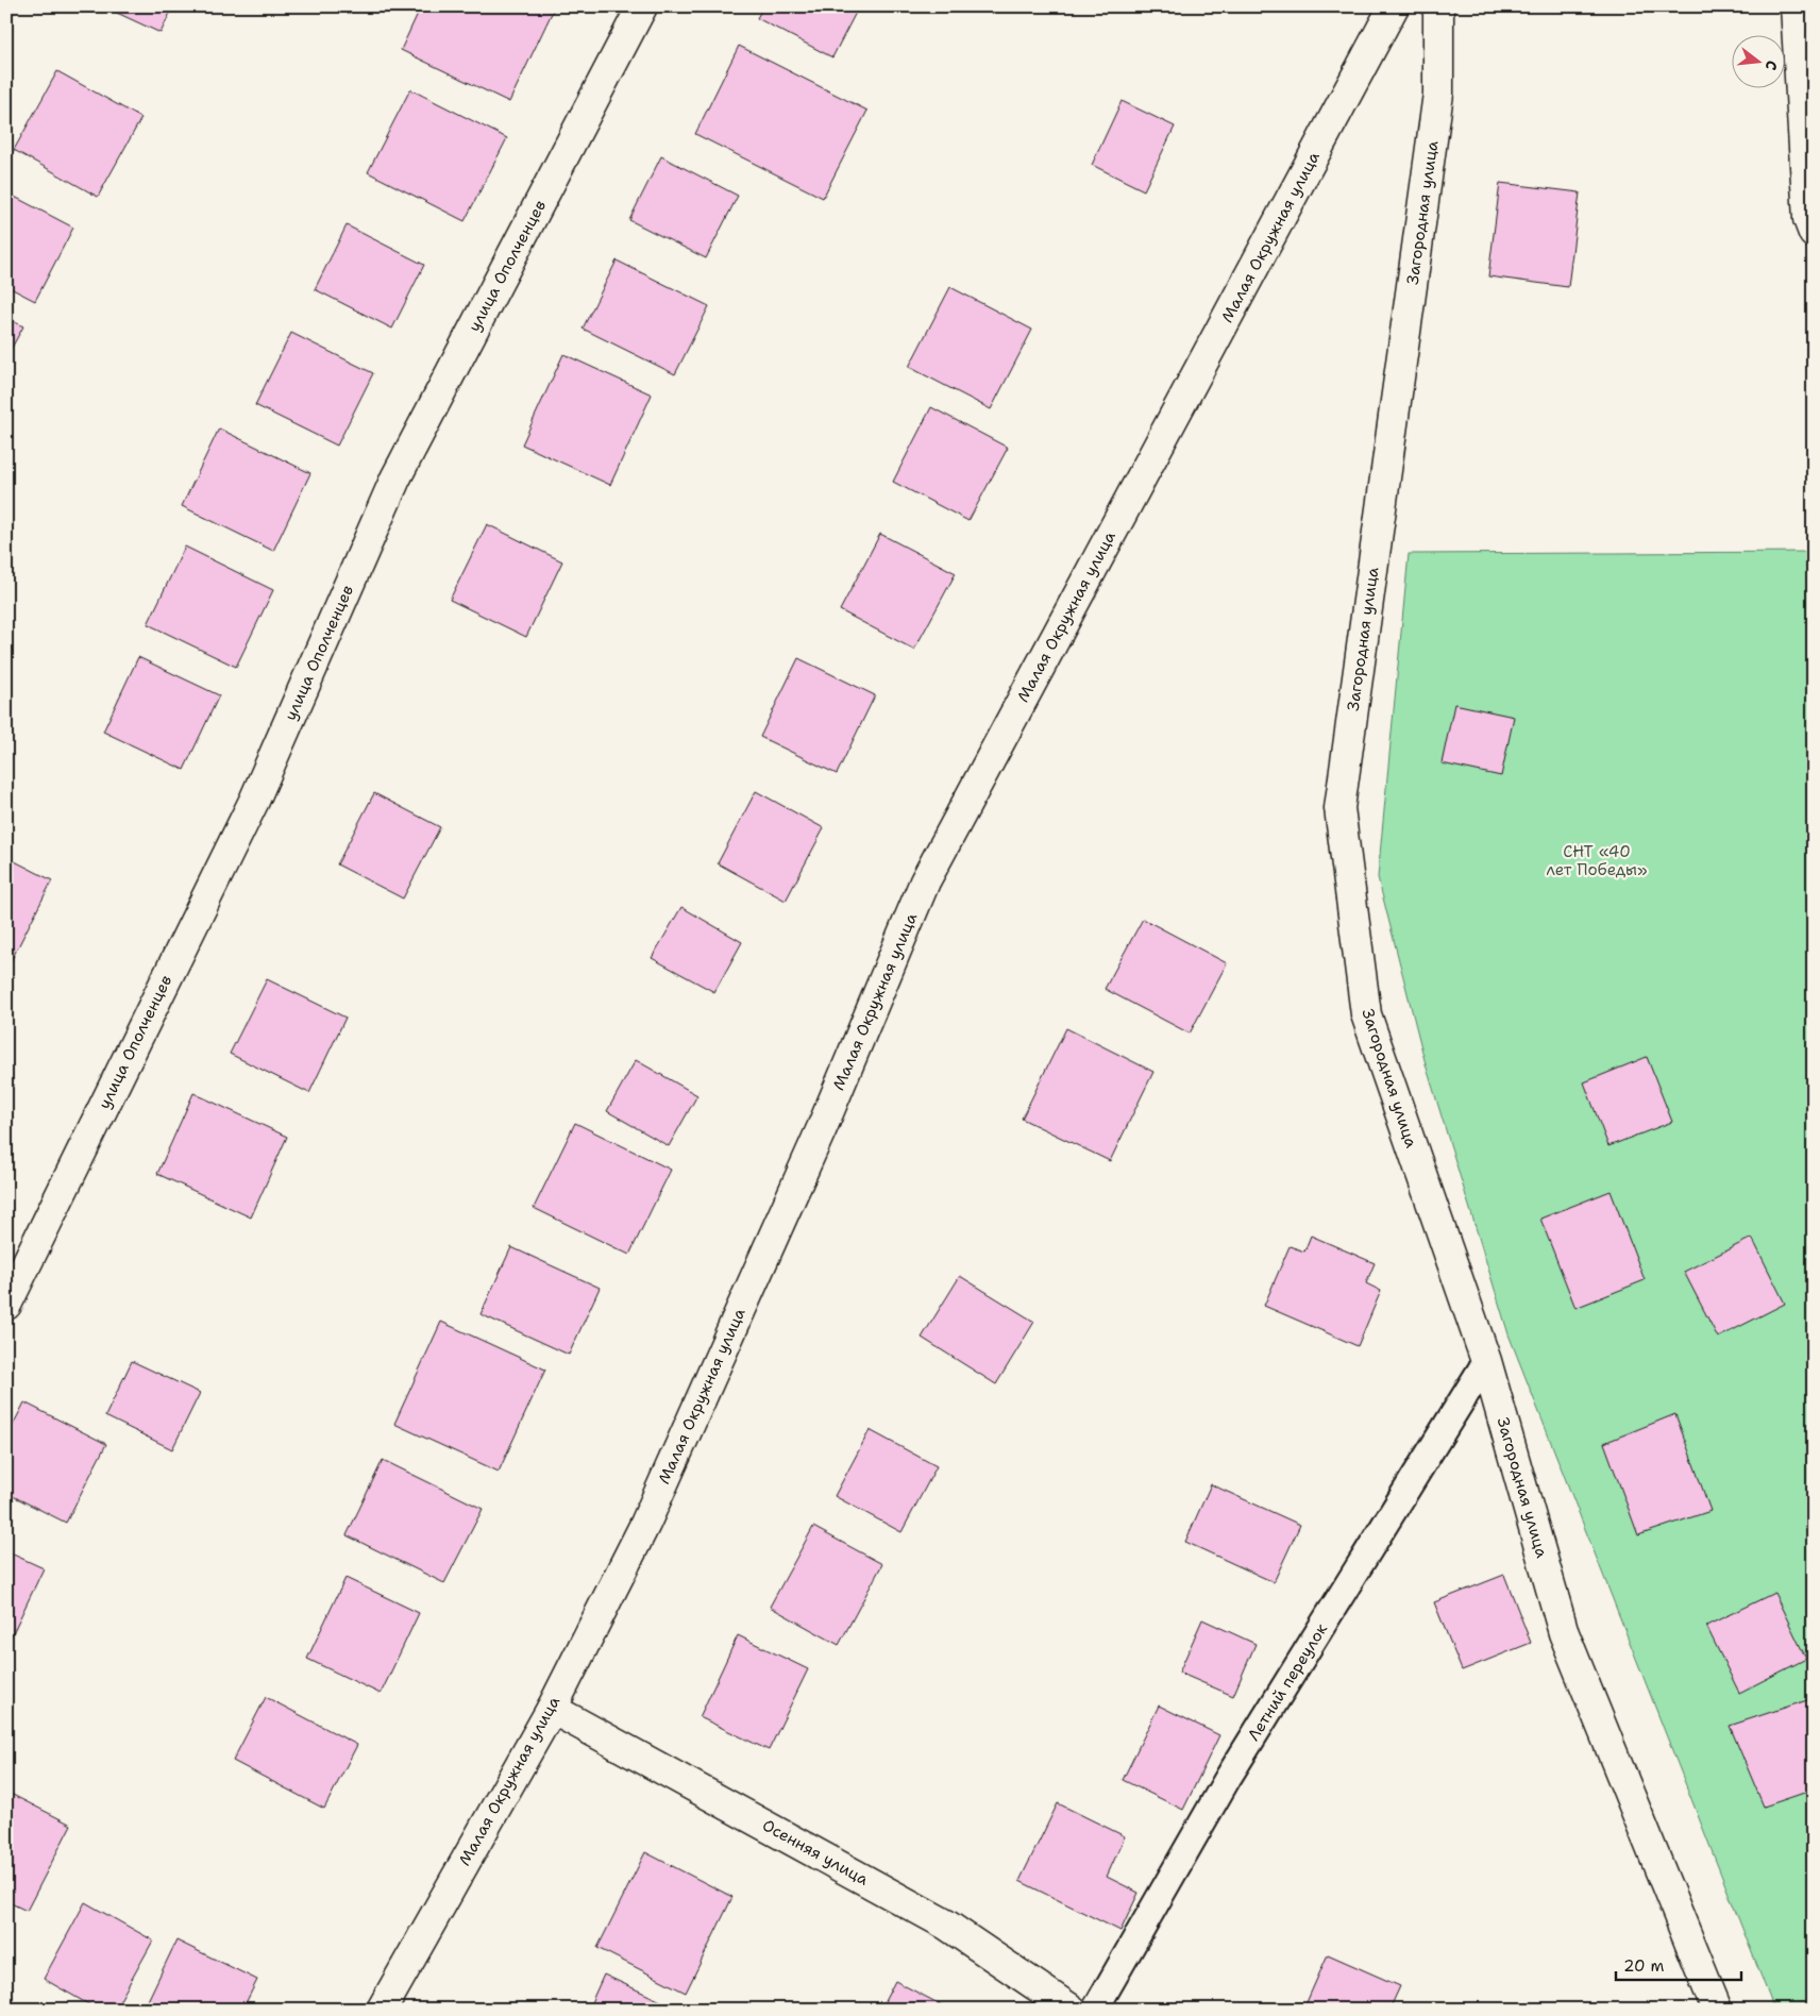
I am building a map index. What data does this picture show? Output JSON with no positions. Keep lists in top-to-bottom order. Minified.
{"streets":{"street":["Загородная улица","Малая Окружная улица","улица Ополченцев","Осенняя улица"],"lane":["Летний переулок"]},"crossings":[["Загородная улица","Летний переулок"],["Малая Окружная улица","Осенняя улица"]],"parks":["СНТ «40 лет Победы»"],"scale_bar":"20 m","north":"right"}
